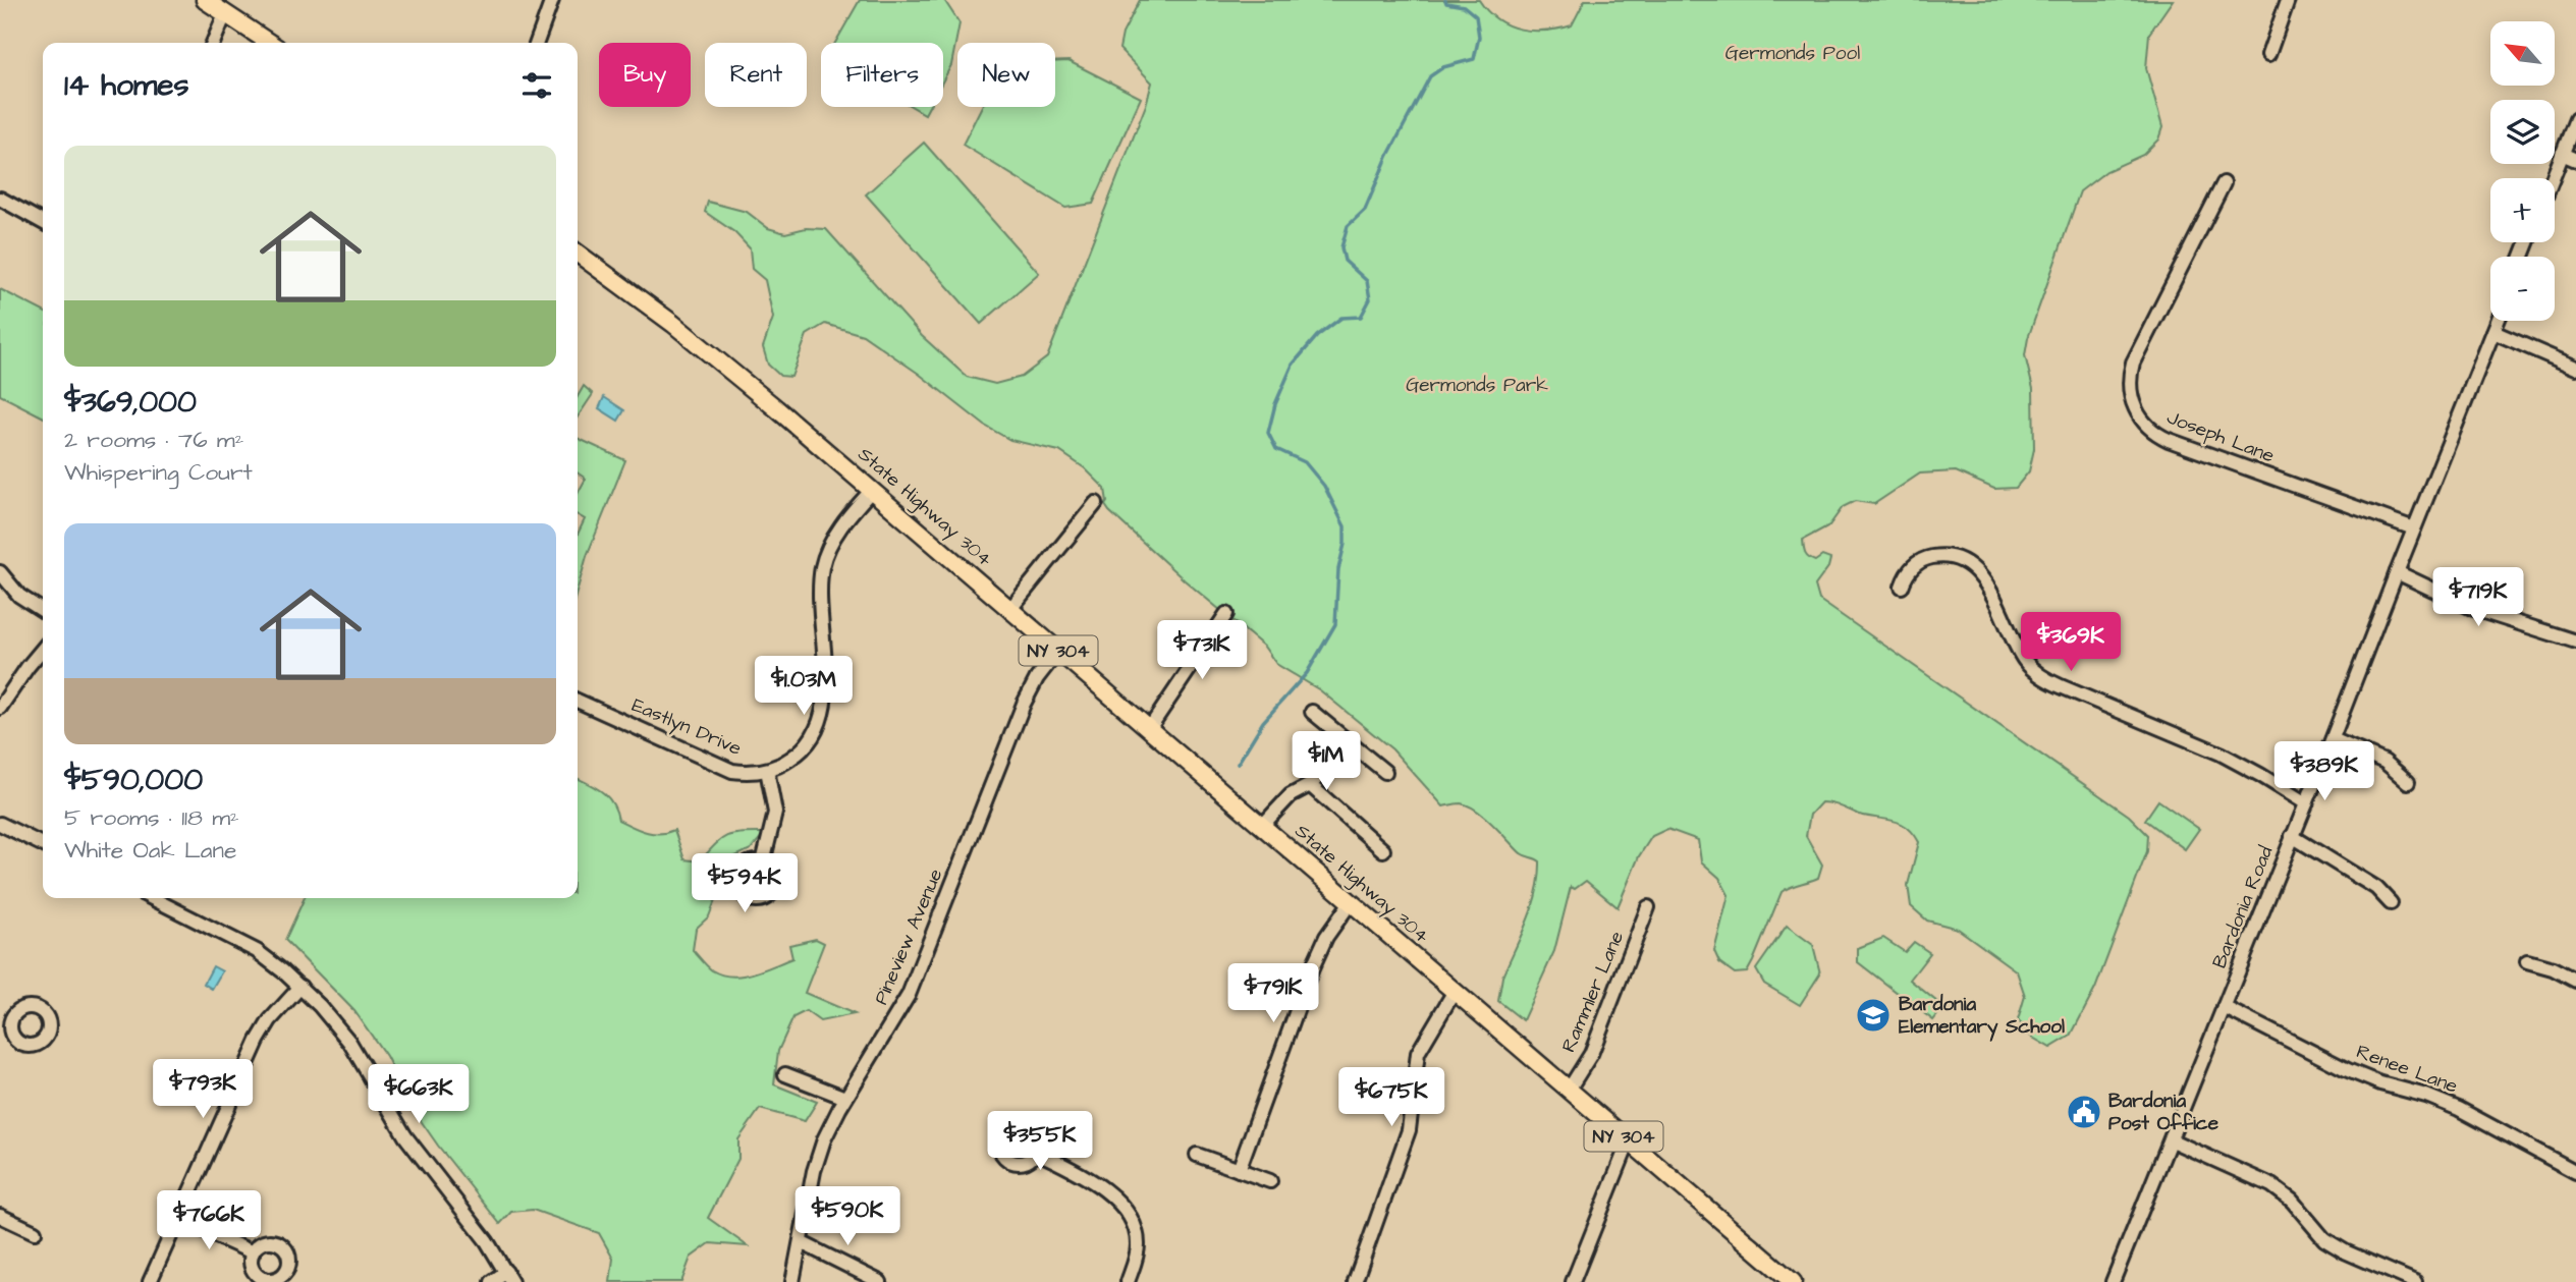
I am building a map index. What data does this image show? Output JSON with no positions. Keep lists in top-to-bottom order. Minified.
{"streets":{"main road":["State Highway 304","NY 304"],"street":["Joseph Lane","Eastlyn Drive","Bardonia Road","Pineview Avenue","Rammler Lane","Renee Lane"]},"crossings":[["Joseph Lane","Bardonia Road"],["State Highway 304","Eastlyn Drive"],["State Highway 304","Pineview Avenue"],["State Highway 304","Rammler Lane"],["Bardonia Road","Renee Lane"]],"parks":["Germonds Pool","Germonds Park"],"places":{"school or university":["Bardonia Elementary School"],"public building":["Bardonia Post Office"]},"north":"top left","page":{"map_buttons":["+","−"],"chip":["Buy","Rent","Filters","New"],"heading":"14 homes","list":[{"name":"$369,000","note":"2 rooms · 76 m² · Whispering Court"},{"name":"$590,000","note":"5 rooms · 118 m² · White Oak Lane"}],"price":["$719K","$369K","$731K","$1.03M","$1M","$389K","$594K","$791K","$793K","$663K","$675K","$355K","$590K","$766K"]}}
